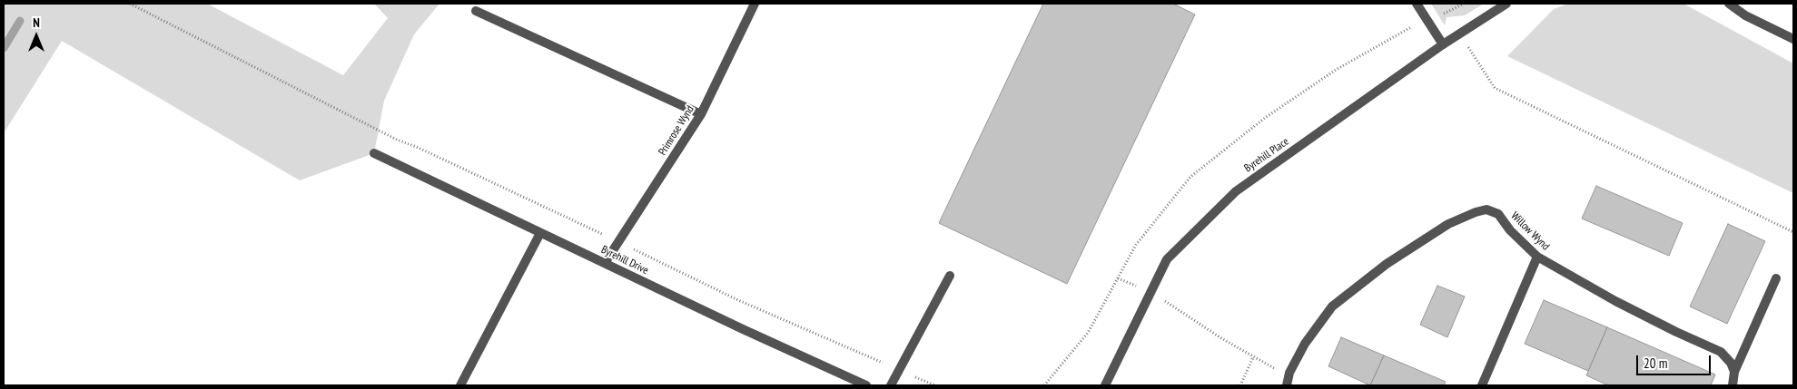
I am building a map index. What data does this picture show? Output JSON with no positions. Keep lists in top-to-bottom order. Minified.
{"streets":{"street":["Primrose Wynd","Byrehill Place","Willow Wynd","Byrehill Drive"]},"crossings":[["Primrose Wynd","Byrehill Drive"]],"scale_bar":"20 m","north":"top"}
